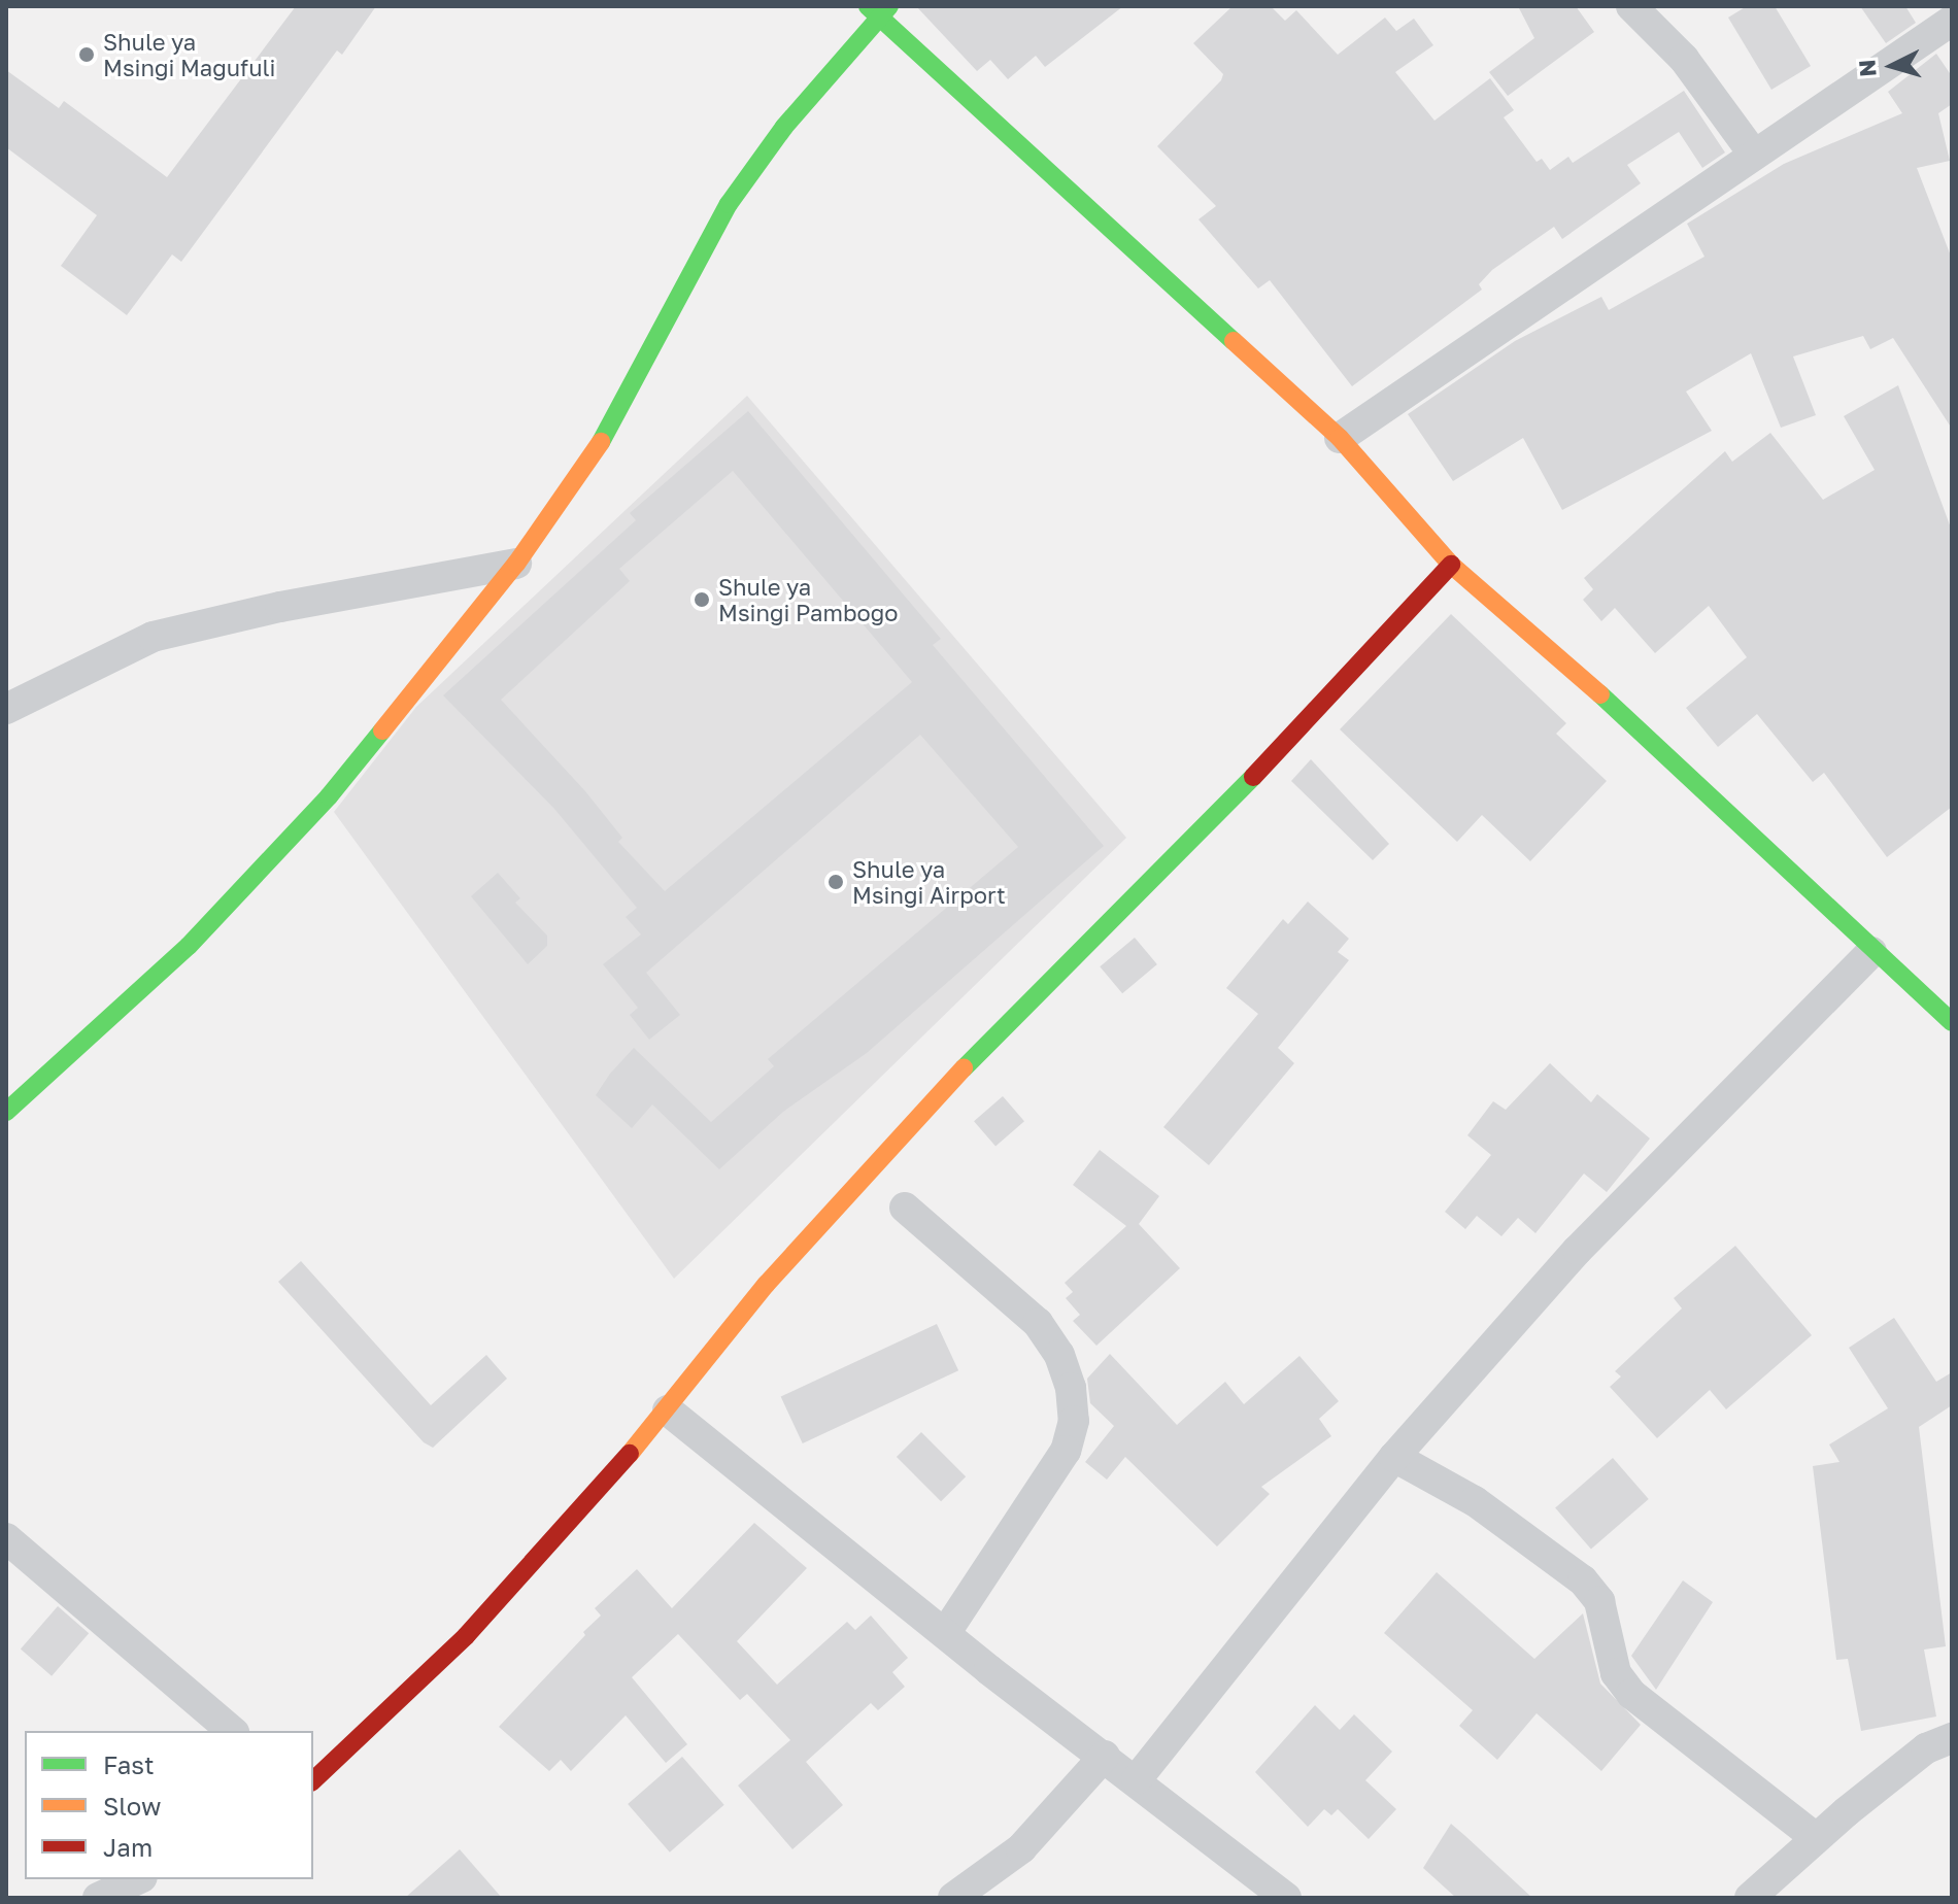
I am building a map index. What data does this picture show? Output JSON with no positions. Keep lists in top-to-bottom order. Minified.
{"places":["Shule ya Msingi Magufuli","Shule ya Msingi Pambogo","Shule ya Msingi Airport"],"legend":["Fast","Slow","Jam"],"north":"left"}
